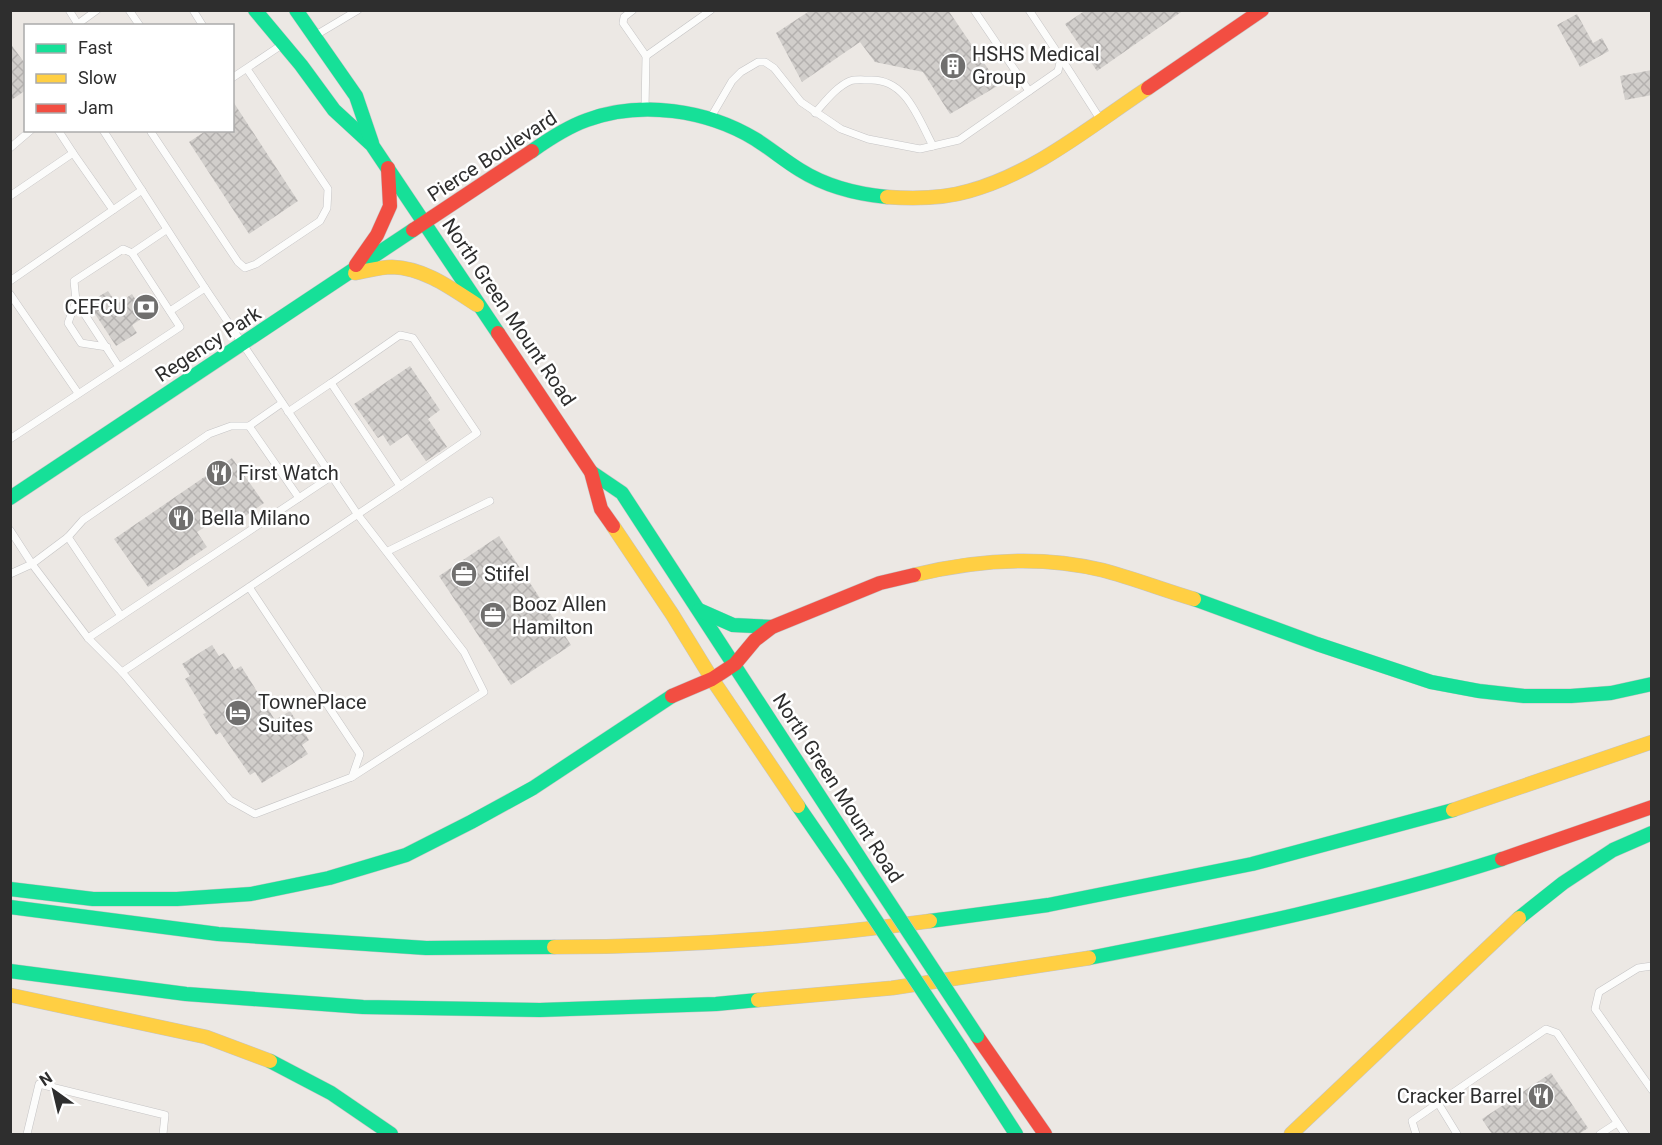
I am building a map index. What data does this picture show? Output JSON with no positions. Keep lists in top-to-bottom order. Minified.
{"streets":{"main road":["Pierce Boulevard","North Green Mount Road","Regency Park"]},"crossings":[["Pierce Boulevard","North Green Mount Road"],["Pierce Boulevard","Regency Park"],["North Green Mount Road","Regency Park"]],"places":{"building":["HSHS Medical Group"],"bank":["CEFCU"],"restaurant":["First Watch","Bella Milano","Cracker Barrel"],"office":["Stifel","Booz Allen Hamilton"],"hotel":["TownePlace Suites"]},"legend":["Fast","Slow","Jam"],"north":"top left"}
